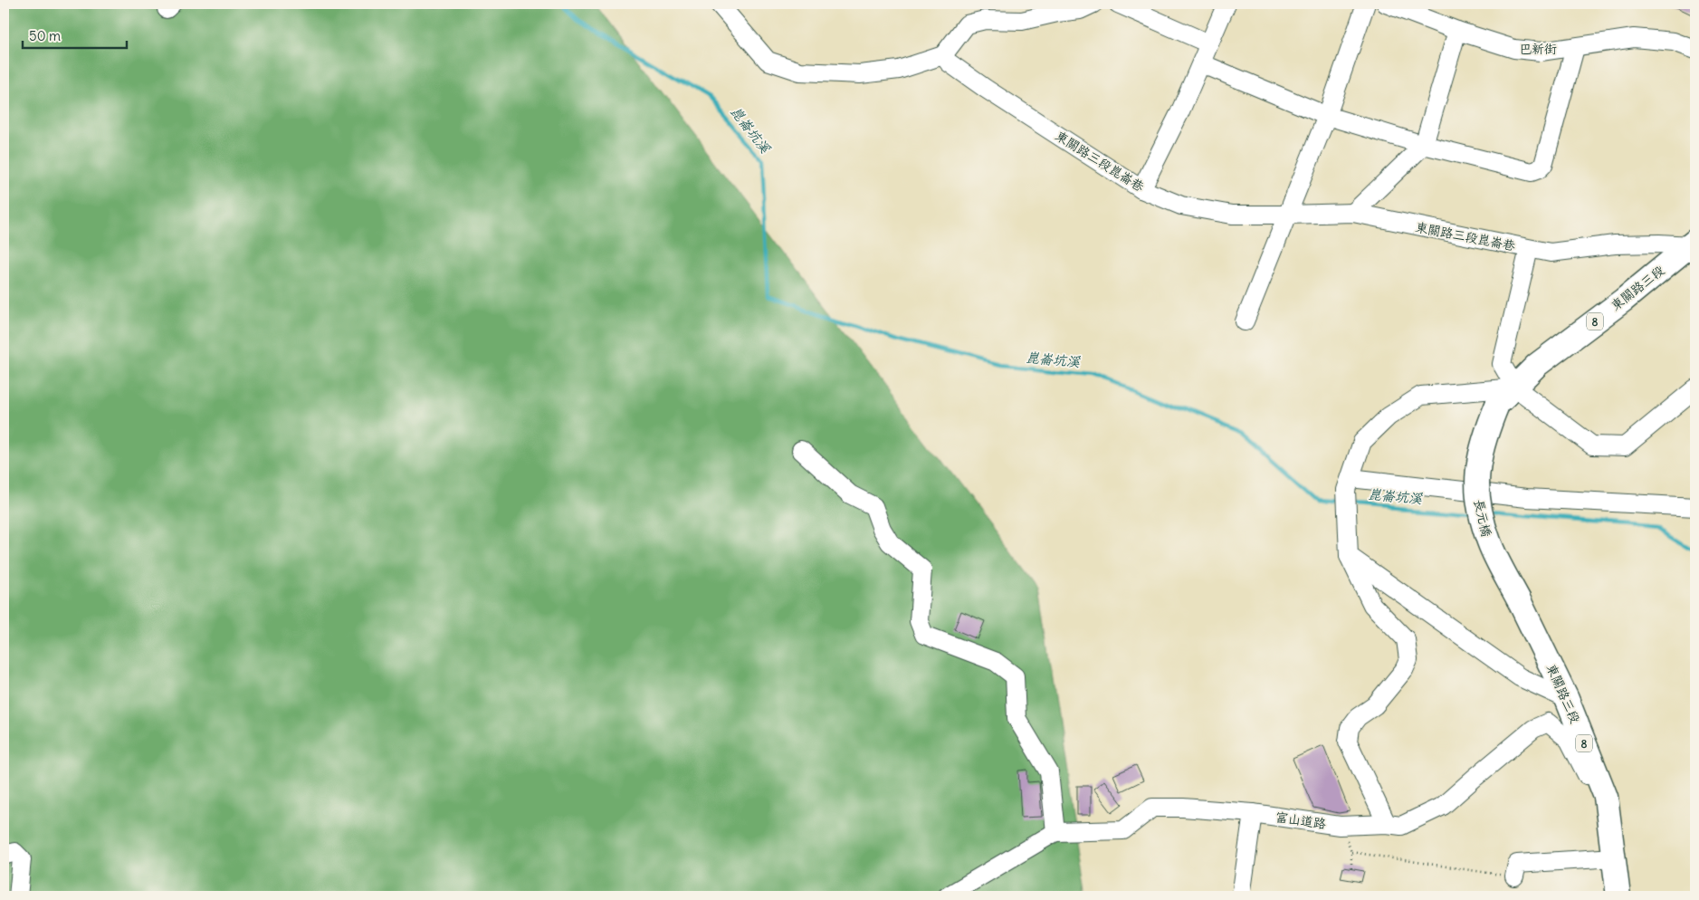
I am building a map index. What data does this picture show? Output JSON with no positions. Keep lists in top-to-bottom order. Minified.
{"streets":{"main road":["東關路三段","8","長元橋"],"street":["巴新街","東關路三段崑崙巷","富山道路"]},"crossings":[["東關路三段崑崙巷","東關路三段"],["東關路三段","長元橋"],["東關路三段","富山道路"]],"water":["崑崙坑溪"],"scale_bar":"50 m"}
